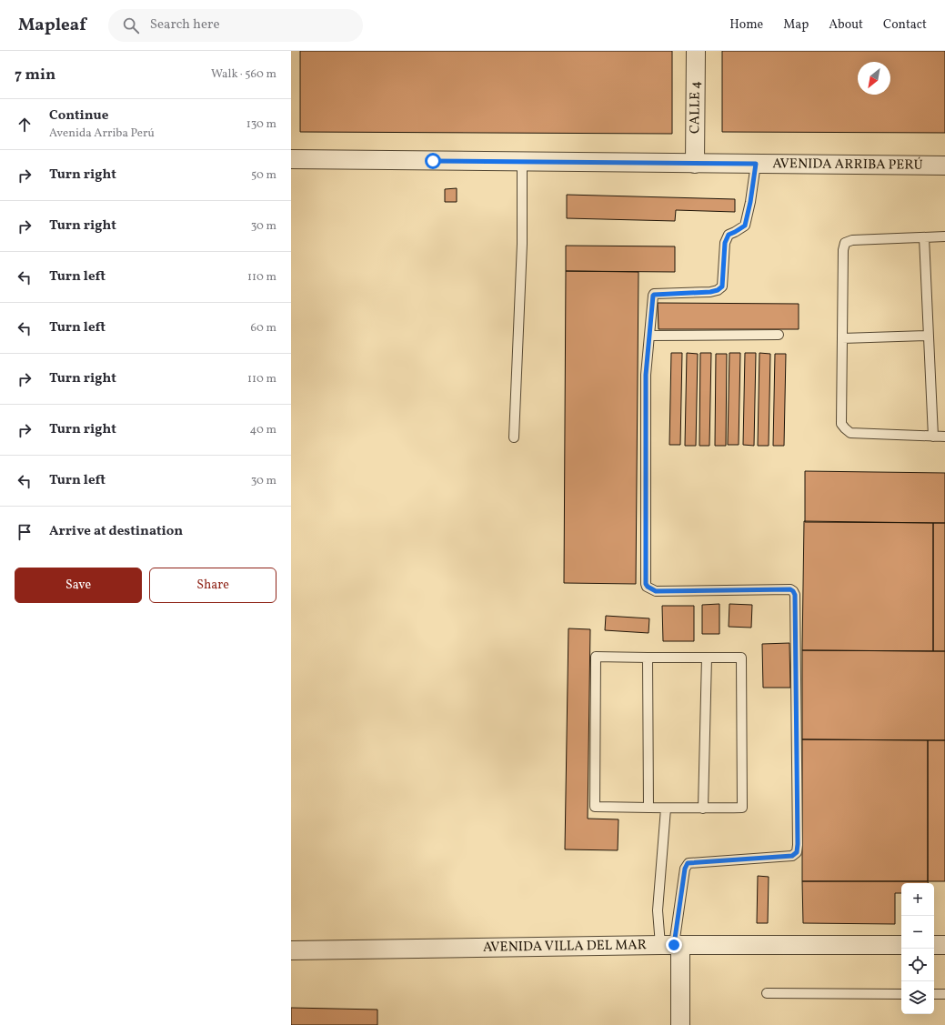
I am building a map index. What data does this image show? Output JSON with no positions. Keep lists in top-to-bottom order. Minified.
{"streets":{"street":["CALLE 4","AVENIDA ARRIBA PERÚ","AVENIDA VILLA DEL MAR"]},"crossings":[["CALLE 4","AVENIDA ARRIBA PERÚ"]],"north":"bottom left","page":{"header":"Mapleaf","search":"Search here","nav":["Home","Map","About","Contact"],"heading":["7 min","Walk · 560 m"],"list":[["Continue","Avenida Arriba Perú","130 m"],["Turn right","50 m"],["Turn right","30 m"],["Turn left","110 m"],["Turn left","60 m"],["Turn right","110 m"],["Turn right","40 m"],["Turn left","30 m"],"Arrive at destination"],"buttons":["Save","Share"],"map_buttons":["+","−"]}}
